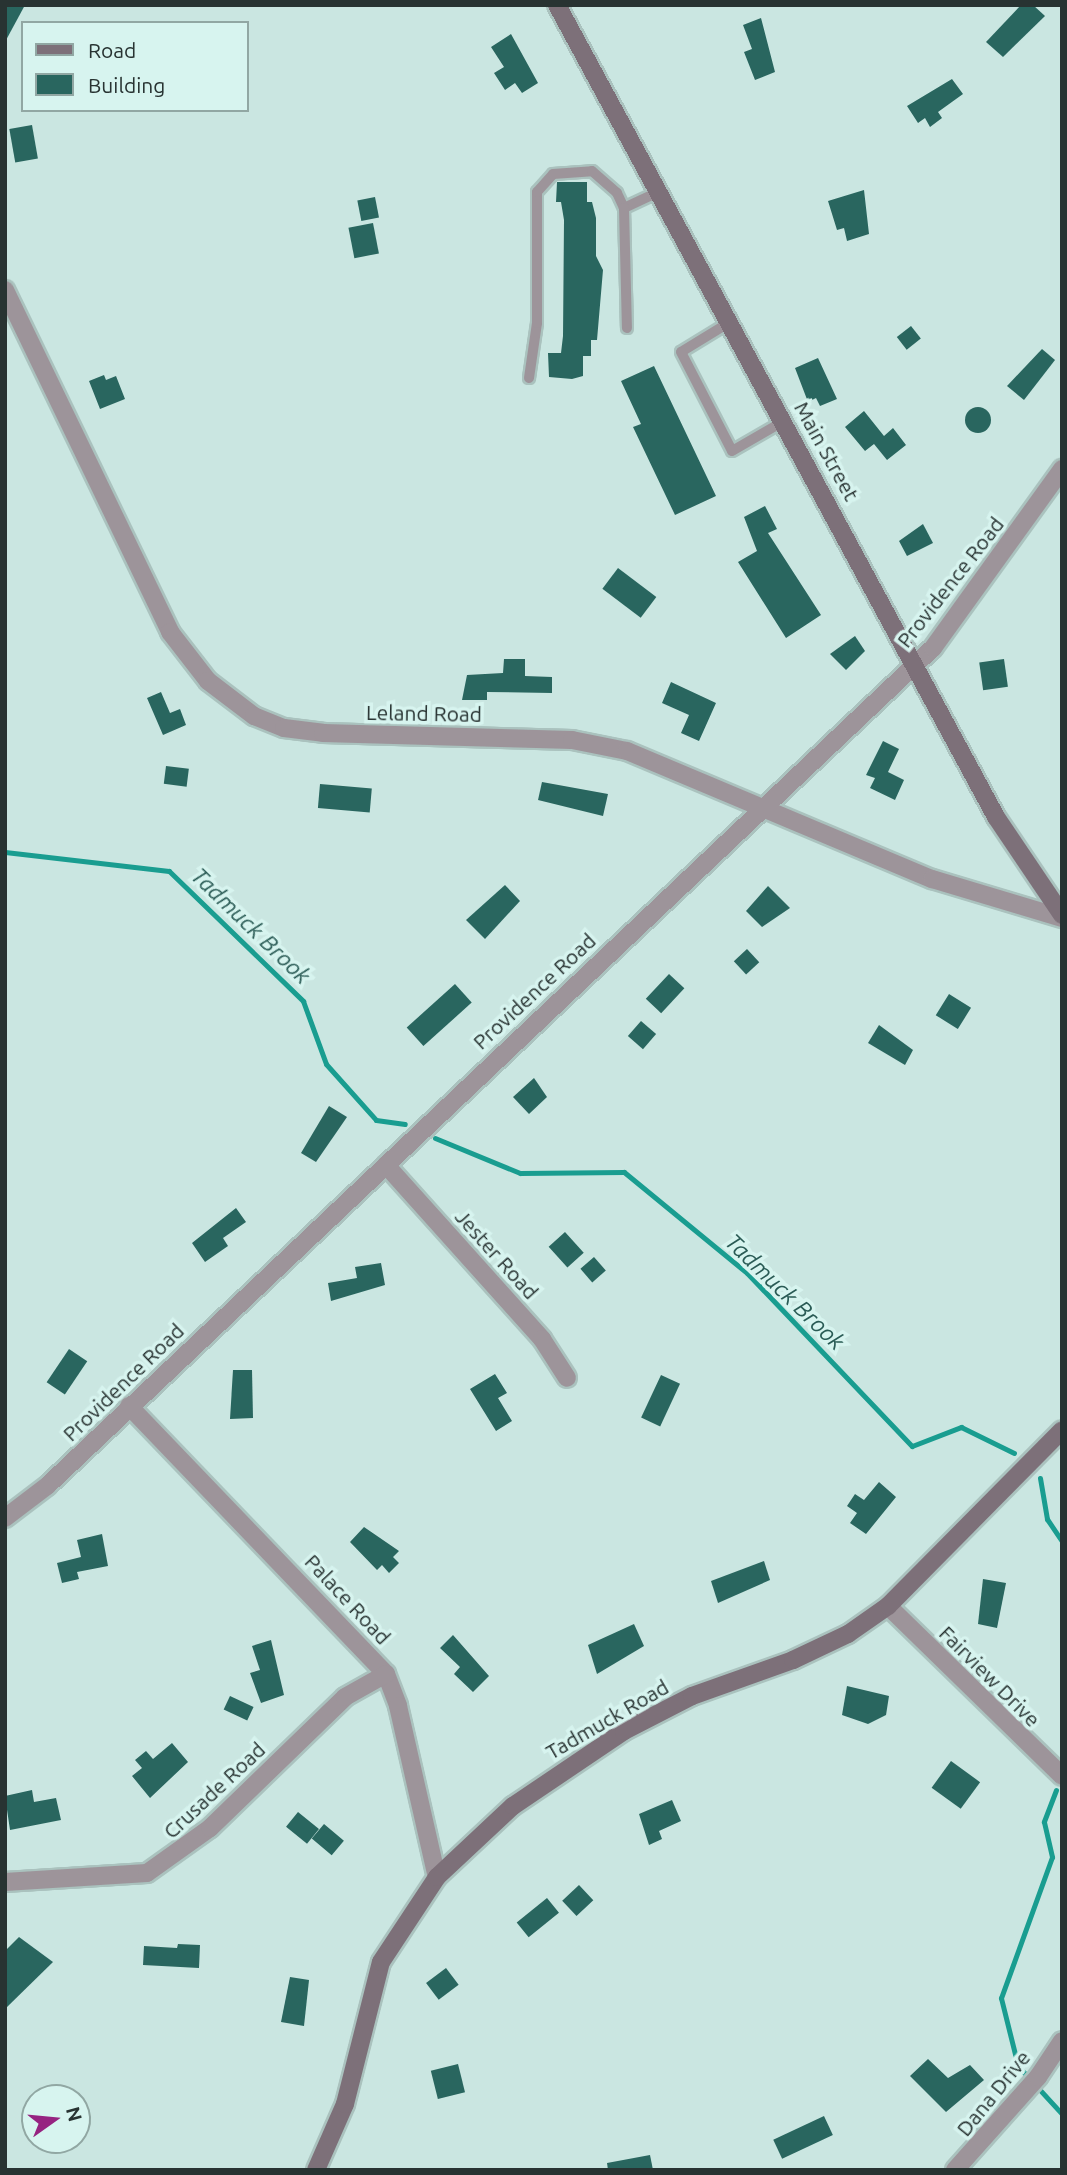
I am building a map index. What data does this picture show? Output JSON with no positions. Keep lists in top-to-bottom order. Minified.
{"streets":{"street":["Main Street","Providence Road","Leland Road","Jester Road","Palace Road","Fairview Drive","Tadmuck Road","Crusade Road","Dana Drive"]},"crossings":[["Main Street","Providence Road"],["Main Street","Leland Road"],["Providence Road","Leland Road"],["Providence Road","Jester Road"],["Providence Road","Palace Road"],["Palace Road","Tadmuck Road"],["Palace Road","Crusade Road"],["Fairview Drive","Tadmuck Road"]],"water":["Tadmuck Brook"],"legend":["Road","Building"],"north":"right"}
